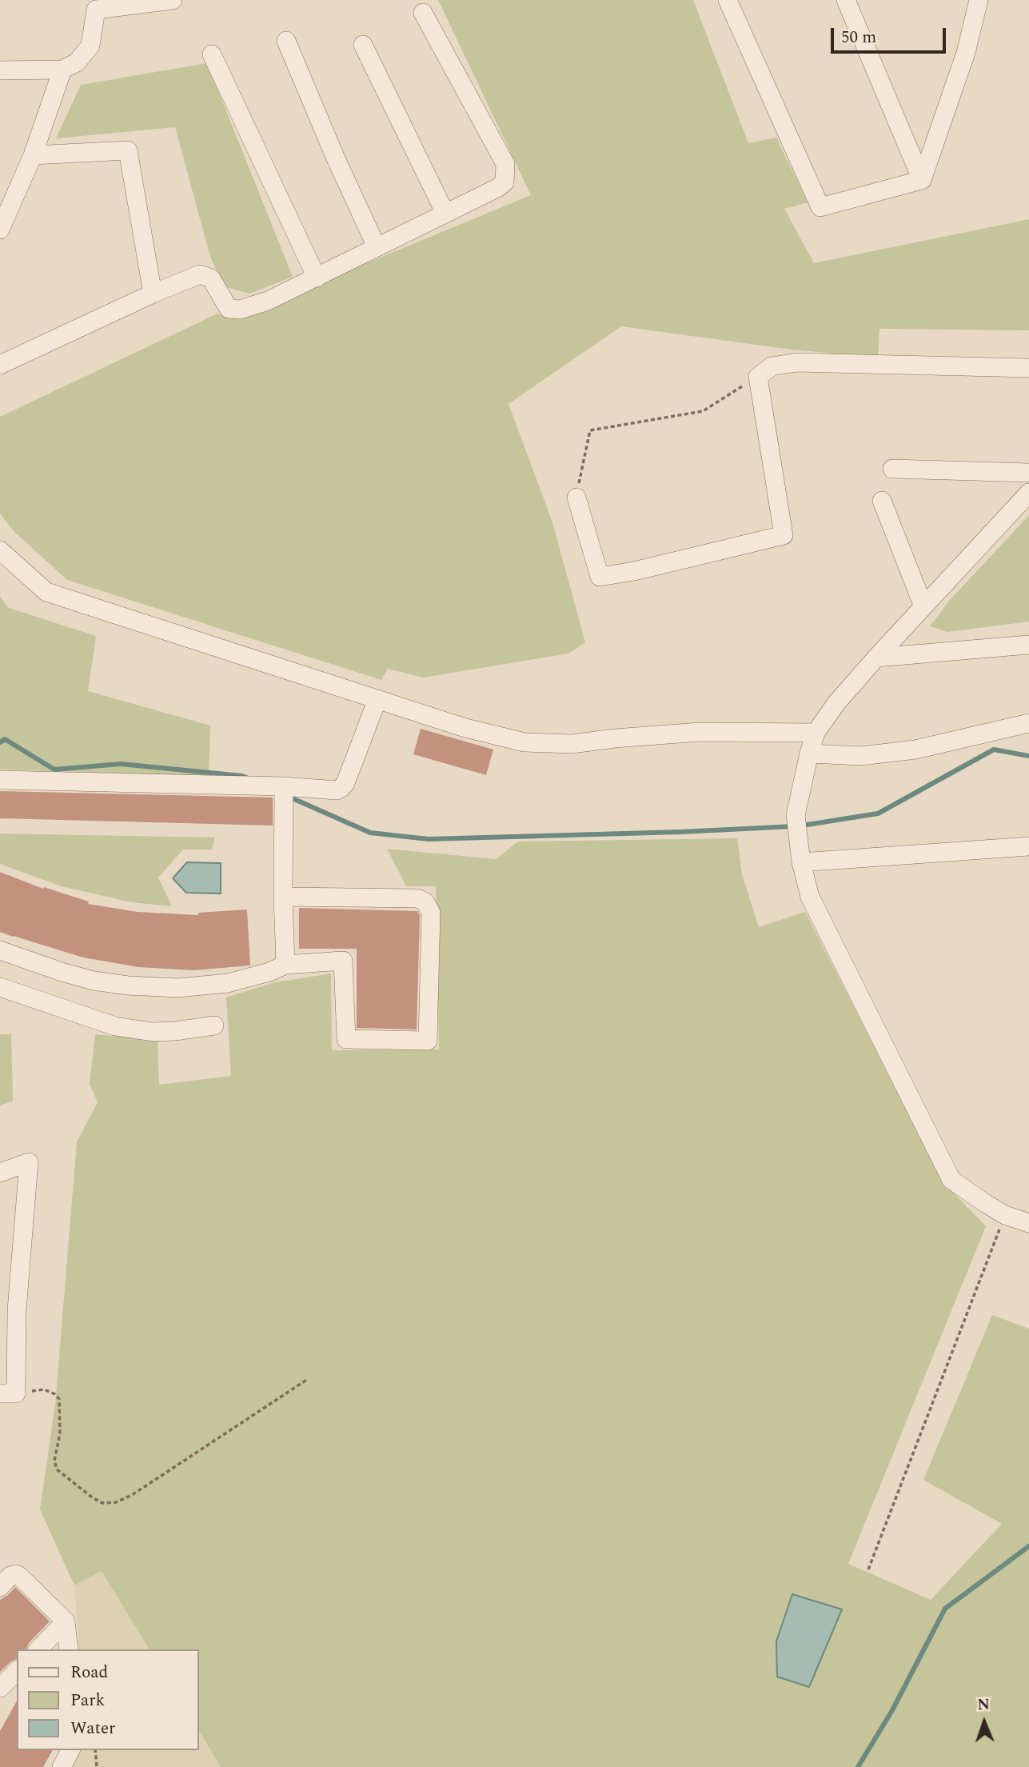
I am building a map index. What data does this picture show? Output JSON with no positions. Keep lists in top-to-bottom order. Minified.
{"legend":["Road","Park","Water"],"scale_bar":"50 m","north":"top"}
